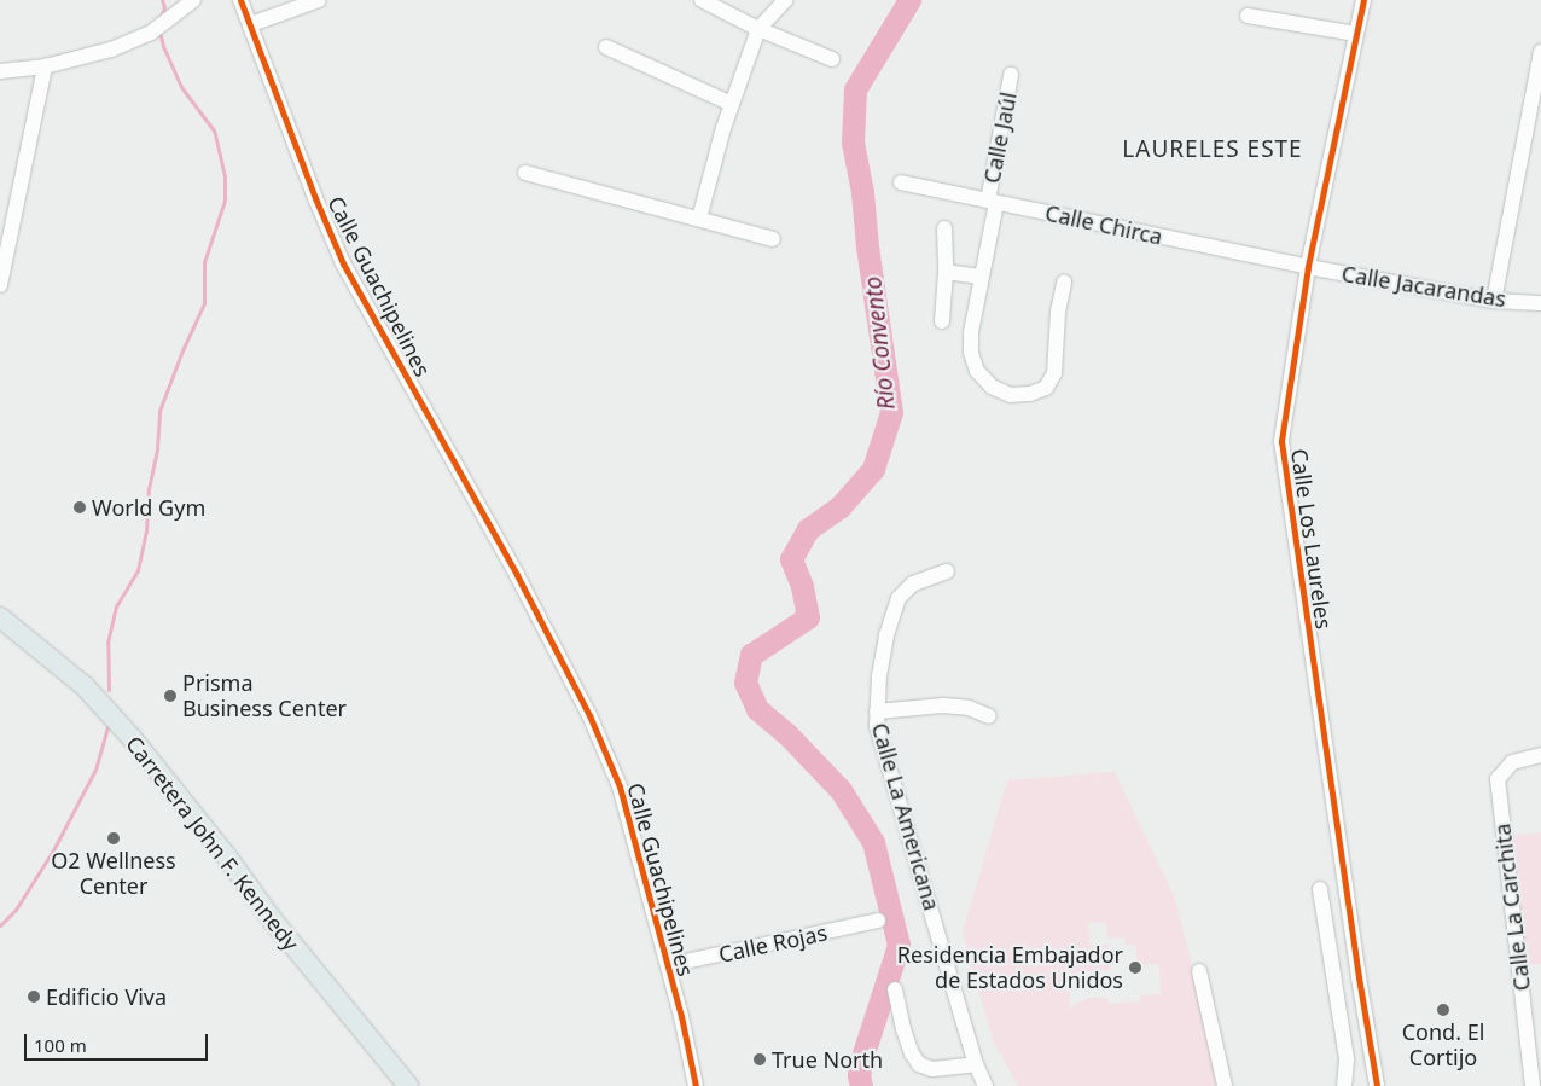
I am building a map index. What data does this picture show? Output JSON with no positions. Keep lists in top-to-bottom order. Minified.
{"streets":{"main road":["Carretera John F. Kennedy"],"street":["Calle Jaúl","Calle Chirca","Calle Guachipelines","Calle Jacarandas","Calle Los Laureles","Calle La Americana","Calle La Carchita","Calle Rojas"]},"crossings":[["Calle Jaúl","Calle Chirca"],["Calle Chirca","Calle Jacarandas"],["Calle Chirca","Calle Los Laureles"],["Calle Guachipelines","Calle Rojas"],["Calle Jacarandas","Calle Los Laureles"]],"districts":["LAURELES ESTE"],"water":["Río Convento"],"places":["World Gym","Prisma Business Center","O2 Wellness Center","Residencia Embajador de Estados Unidos","Edificio Viva","Cond. El Cortijo","True North"],"scale_bar":"100 m"}
